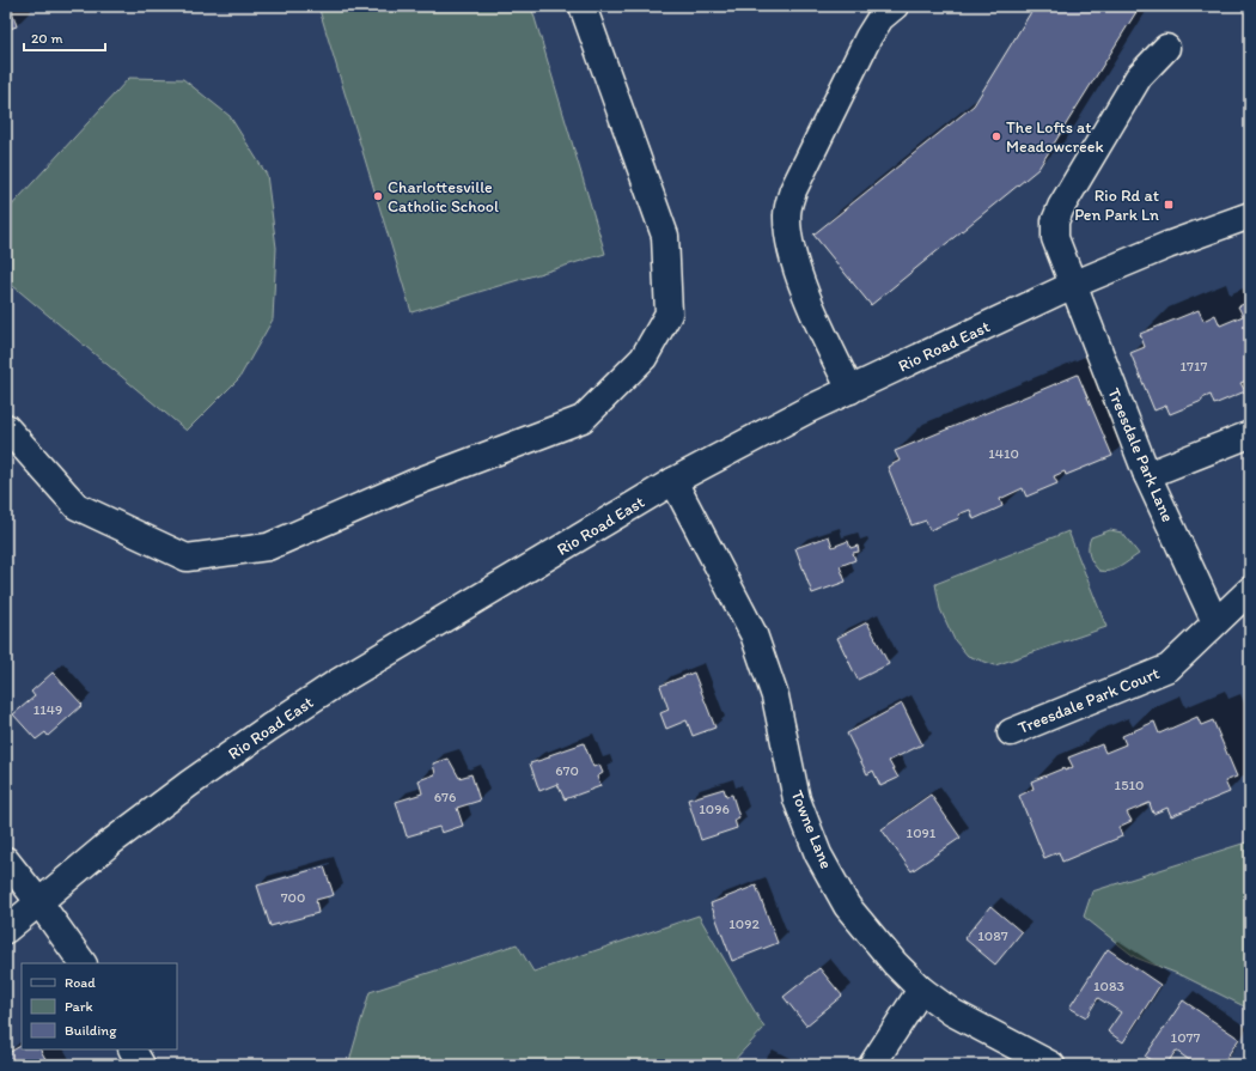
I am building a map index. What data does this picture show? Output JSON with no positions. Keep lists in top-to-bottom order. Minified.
{"streets":{"street":["Rio Road East","Treesdale Park Lane","Treesdale Park Court","Towne Lane"]},"crossings":[["Rio Road East","Treesdale Park Lane"],["Rio Road East","Towne Lane"],["Treesdale Park Lane","Treesdale Park Court"]],"places":{"other":["The Lofts at Meadowcreek","Charlottesville Catholic School"],"transit":["Rio Rd at Pen Park Ln"]},"house_numbers":["1717","1410","1149","670","1510","676","1096","1091","700","1092","1087","1083","1077"],"legend":["Road","Park","Building"],"scale_bar":"20 m"}
